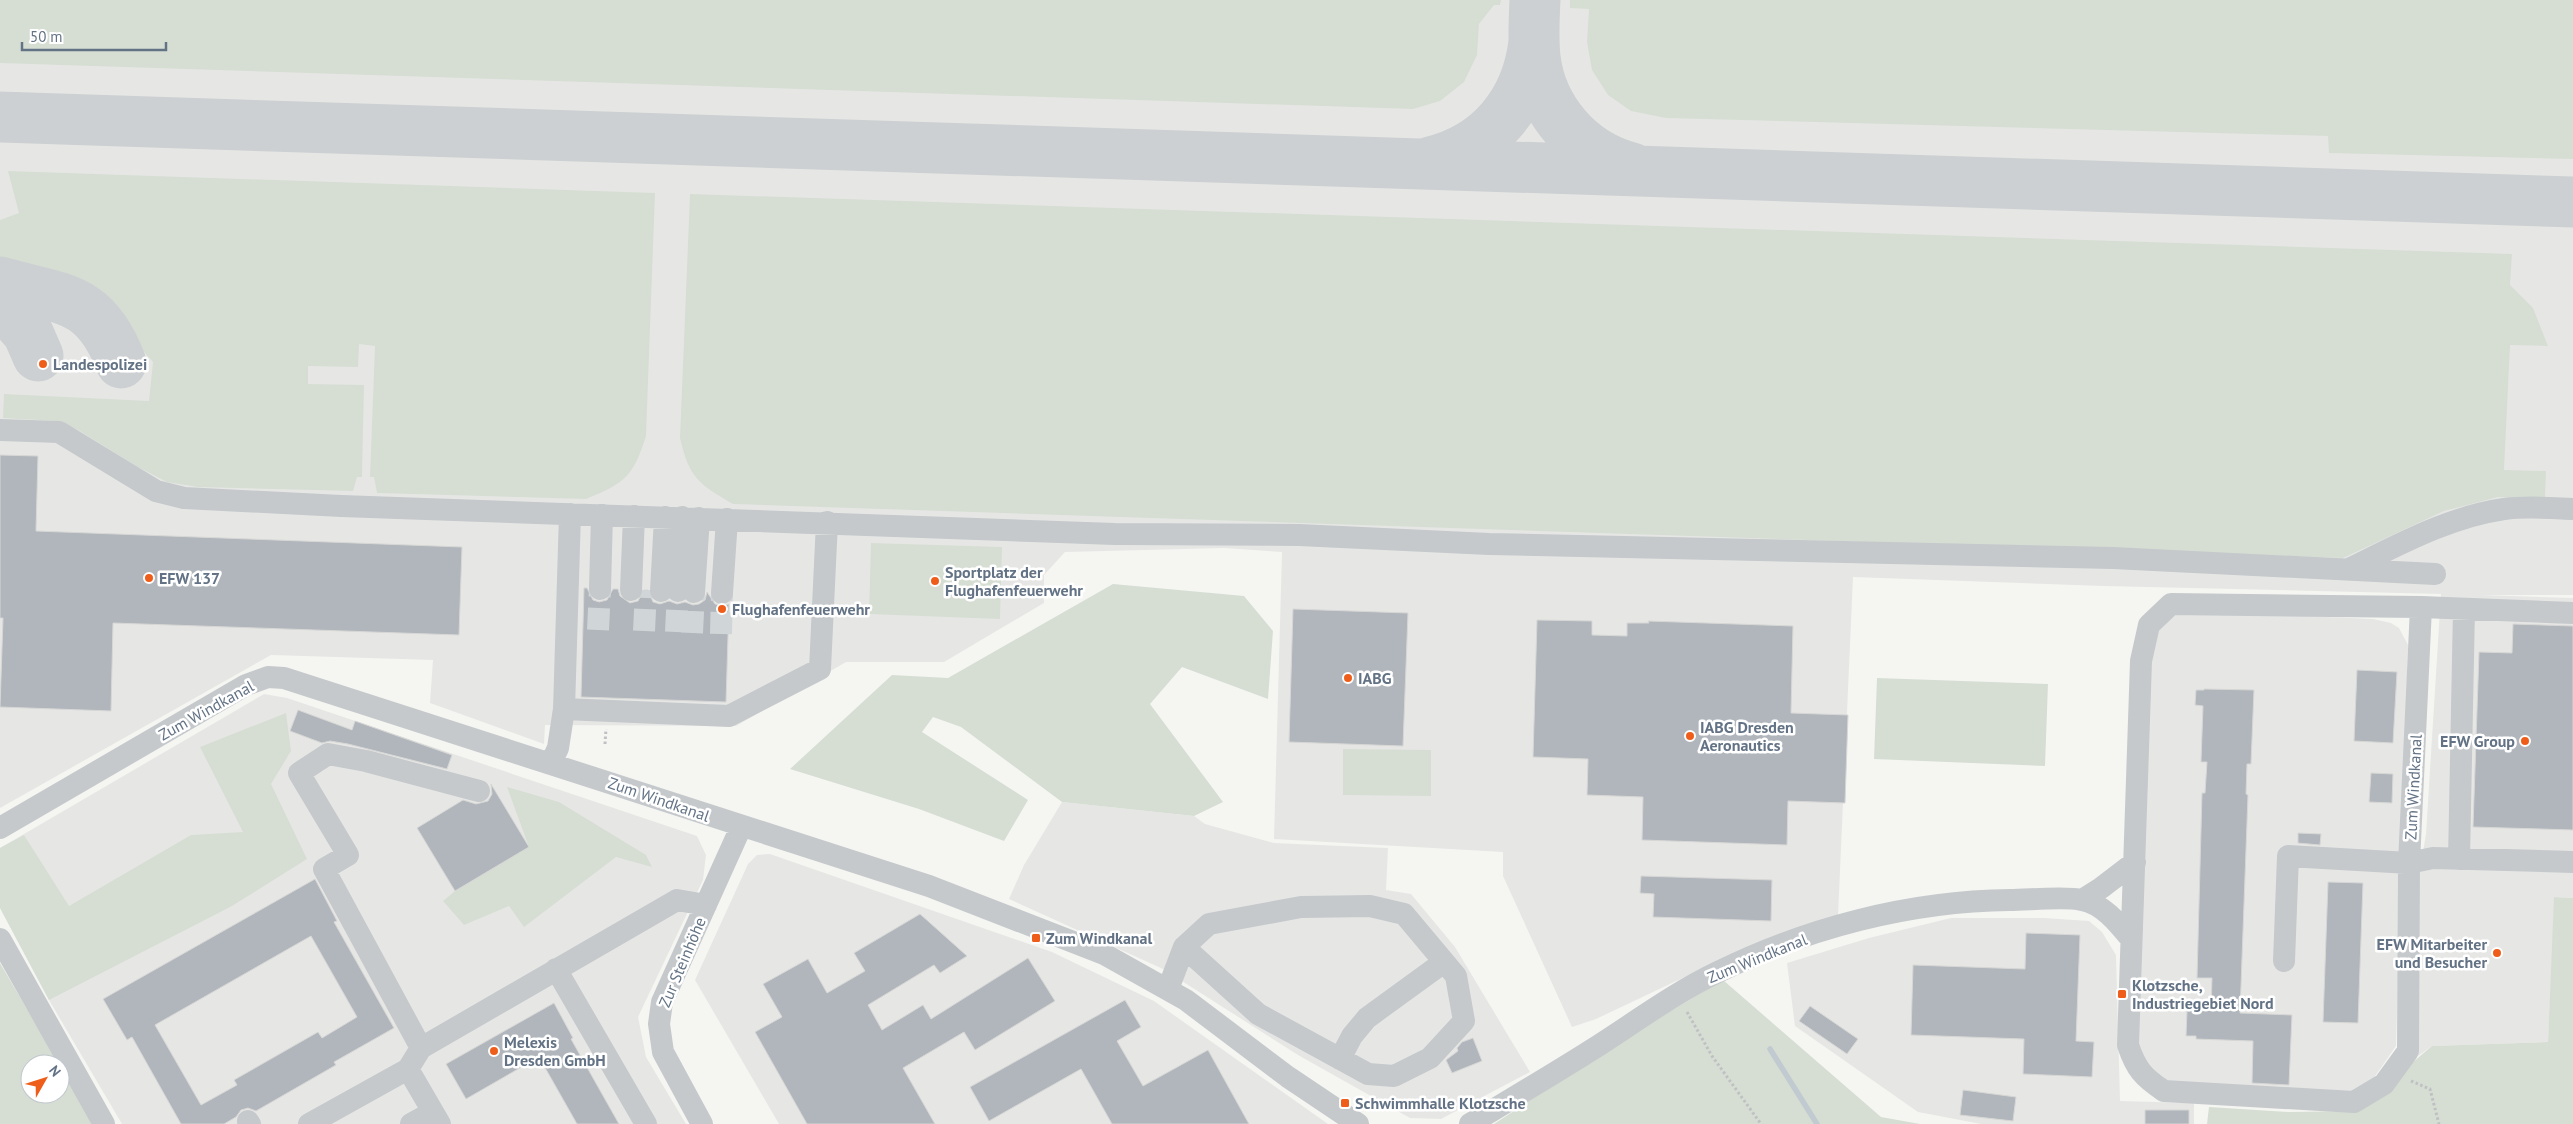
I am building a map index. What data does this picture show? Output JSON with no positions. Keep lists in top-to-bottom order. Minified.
{"streets":{"street":["Zum Windkanal","Zur Steinhöhe"]},"crossings":[["Zum Windkanal","Zur Steinhöhe"]],"places":{"other":["Landespolizei","EFW 137","Sportplatz der Flughafenfeuerwehr","Flughafenfeuerwehr","IABG","IABG Dresden Aeronautics","EFW Group","EFW Mitarbeiter und Besucher","Melexis Dresden GmbH"],"transit":["Zum Windkanal","Klotzsche, Industriegebiet Nord","Schwimmhalle Klotzsche"]},"scale_bar":"50 m","north":"top right"}
